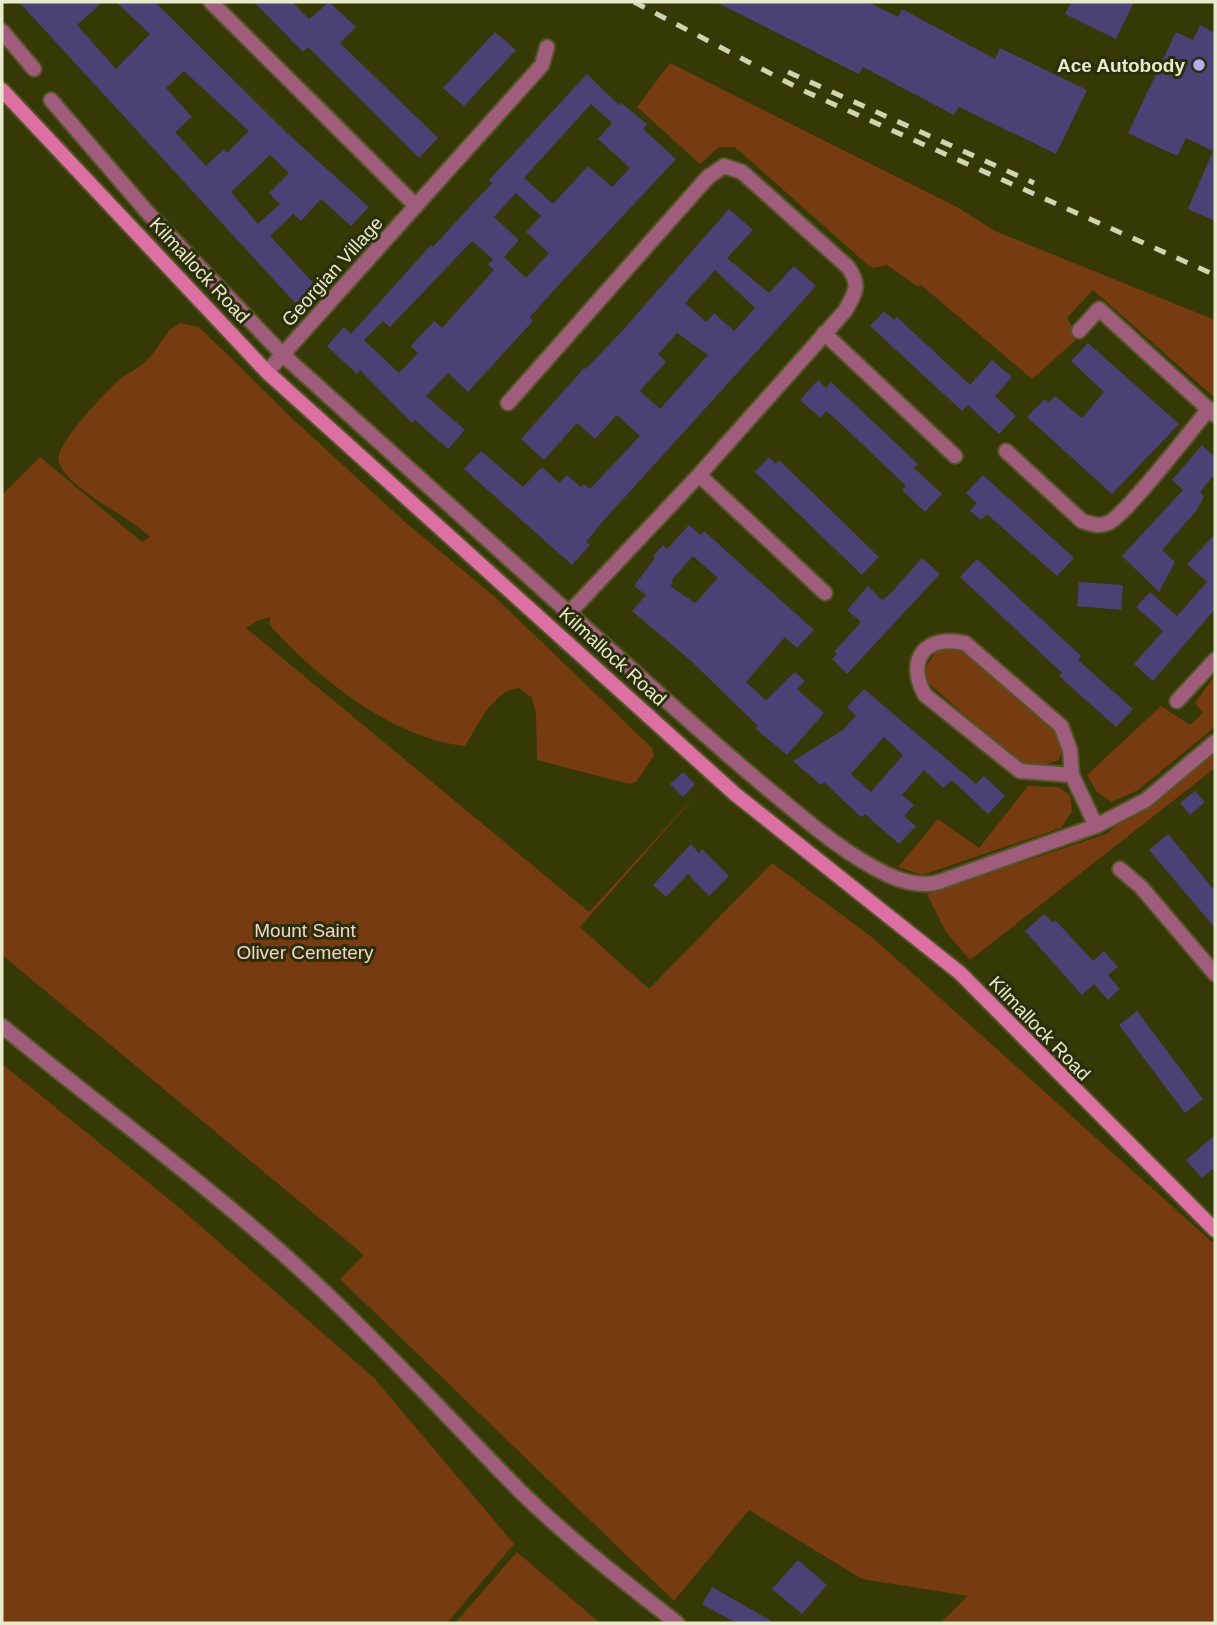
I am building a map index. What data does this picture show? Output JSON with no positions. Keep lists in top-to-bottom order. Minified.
{"streets":{"main road":["Kilmallock Road"],"street":["Georgian Village"]},"parks":["Mount Saint Oliver Cemetery"],"places":["Ace Autobody"]}
